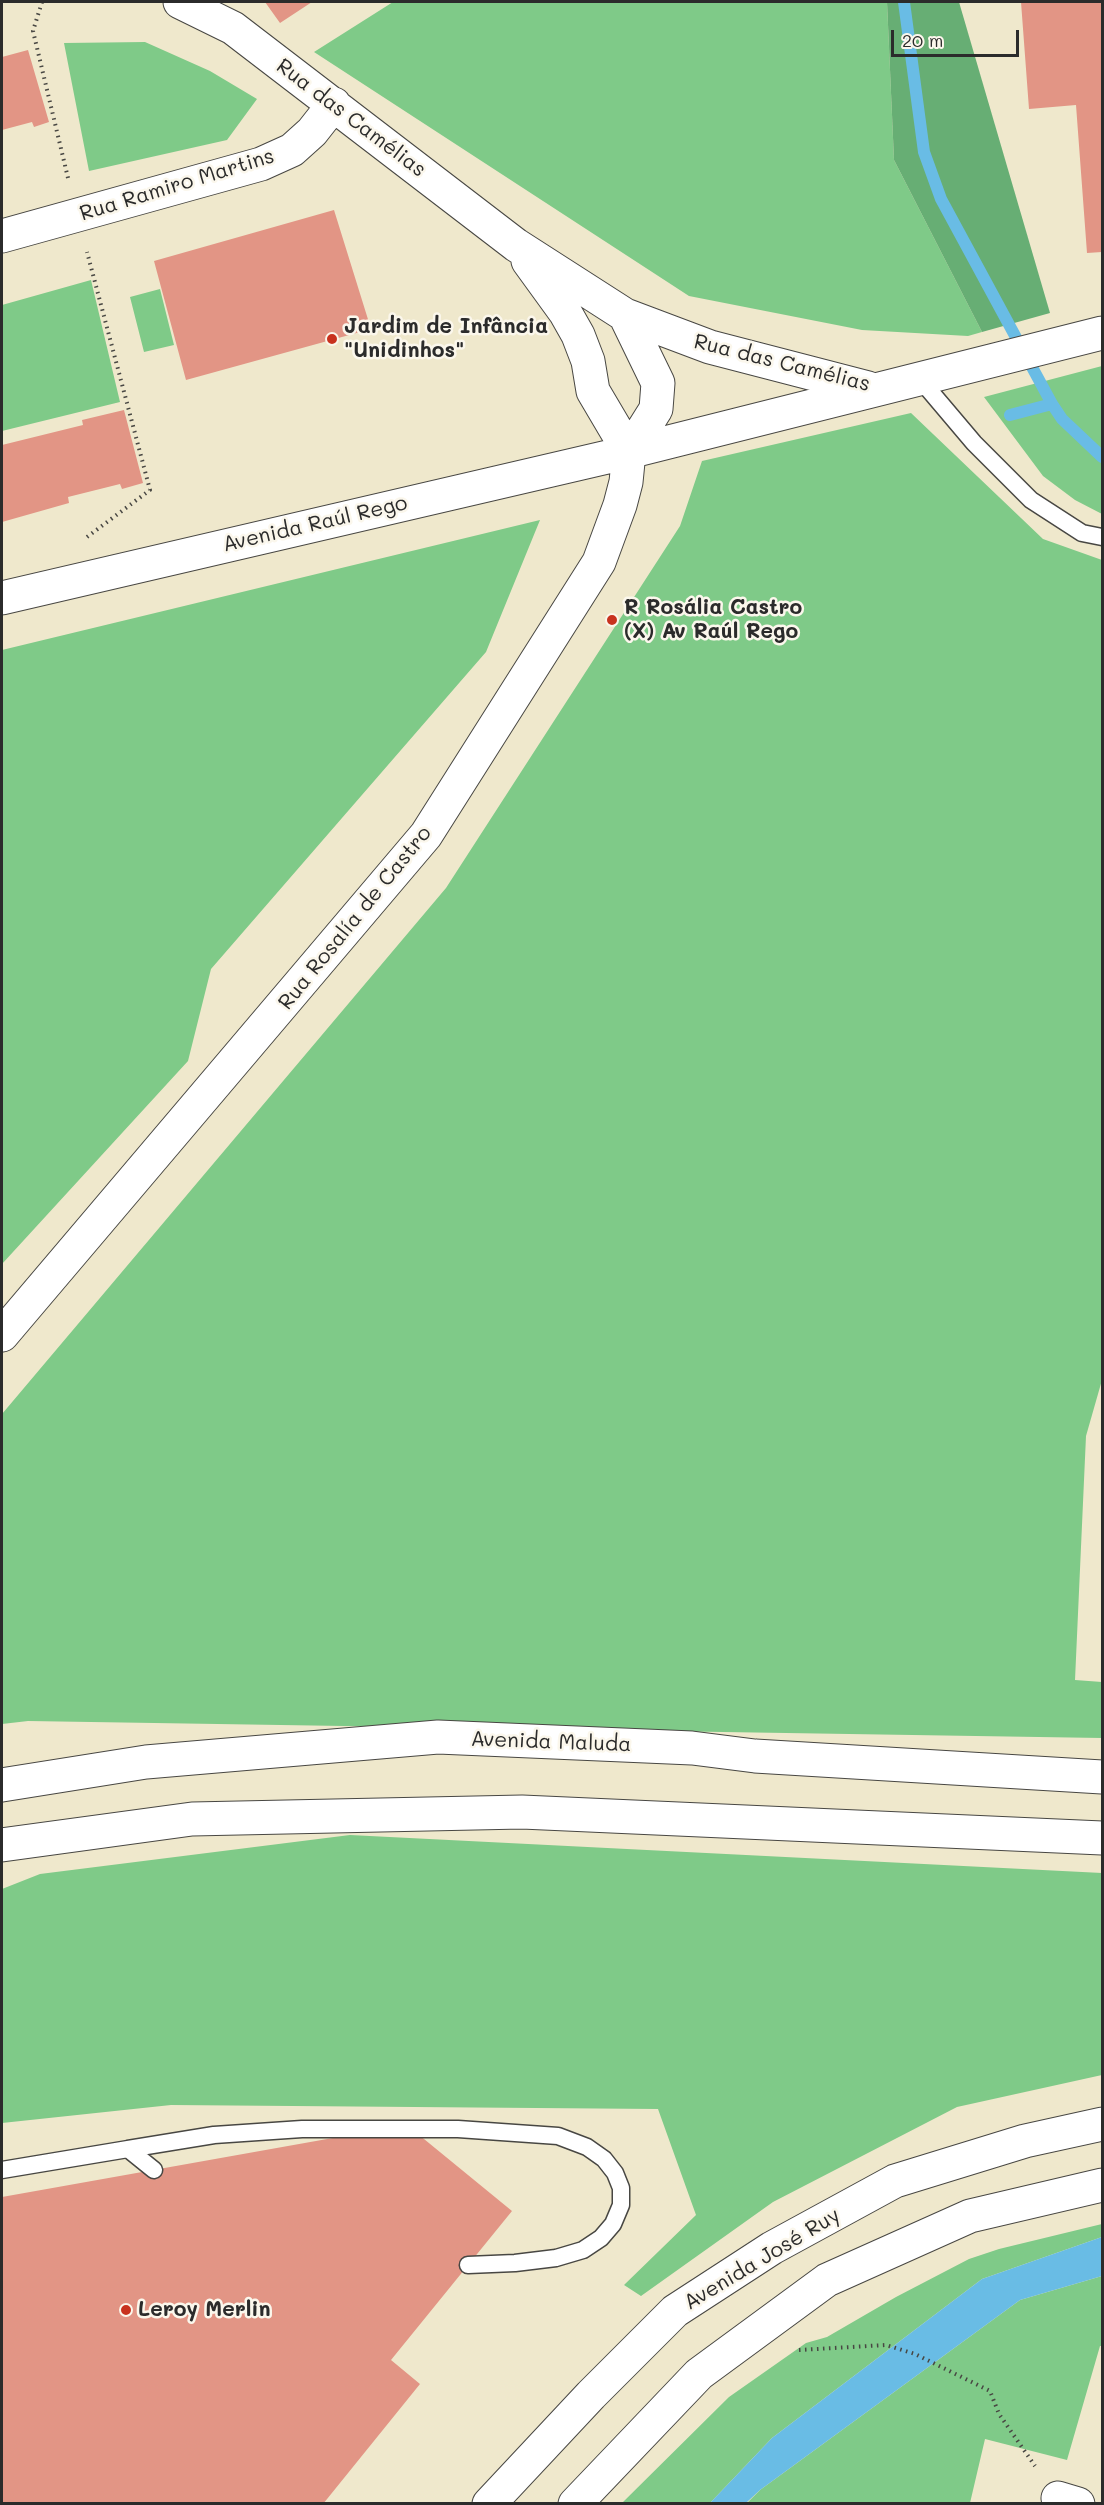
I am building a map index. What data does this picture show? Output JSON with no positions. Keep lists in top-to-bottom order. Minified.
{"streets":{"street":["Rua das Camélias","Rua Ramiro Martins","Avenida Raúl Rego","Rua Rosalía de Castro","Avenida Maluda","Avenida José Ruy"]},"crossings":[["Rua das Camélias","Rua Ramiro Martins"],["Rua das Camélias","Avenida Raúl Rego"],["Rua das Camélias","Rua Rosalía de Castro"],["Avenida Raúl Rego","Rua Rosalía de Castro"]],"places":["Jardim de Infância \"Unidinhos\"","R Rosália Castro (X) Av Raúl Rego","Leroy Merlin"],"scale_bar":"20 m"}
